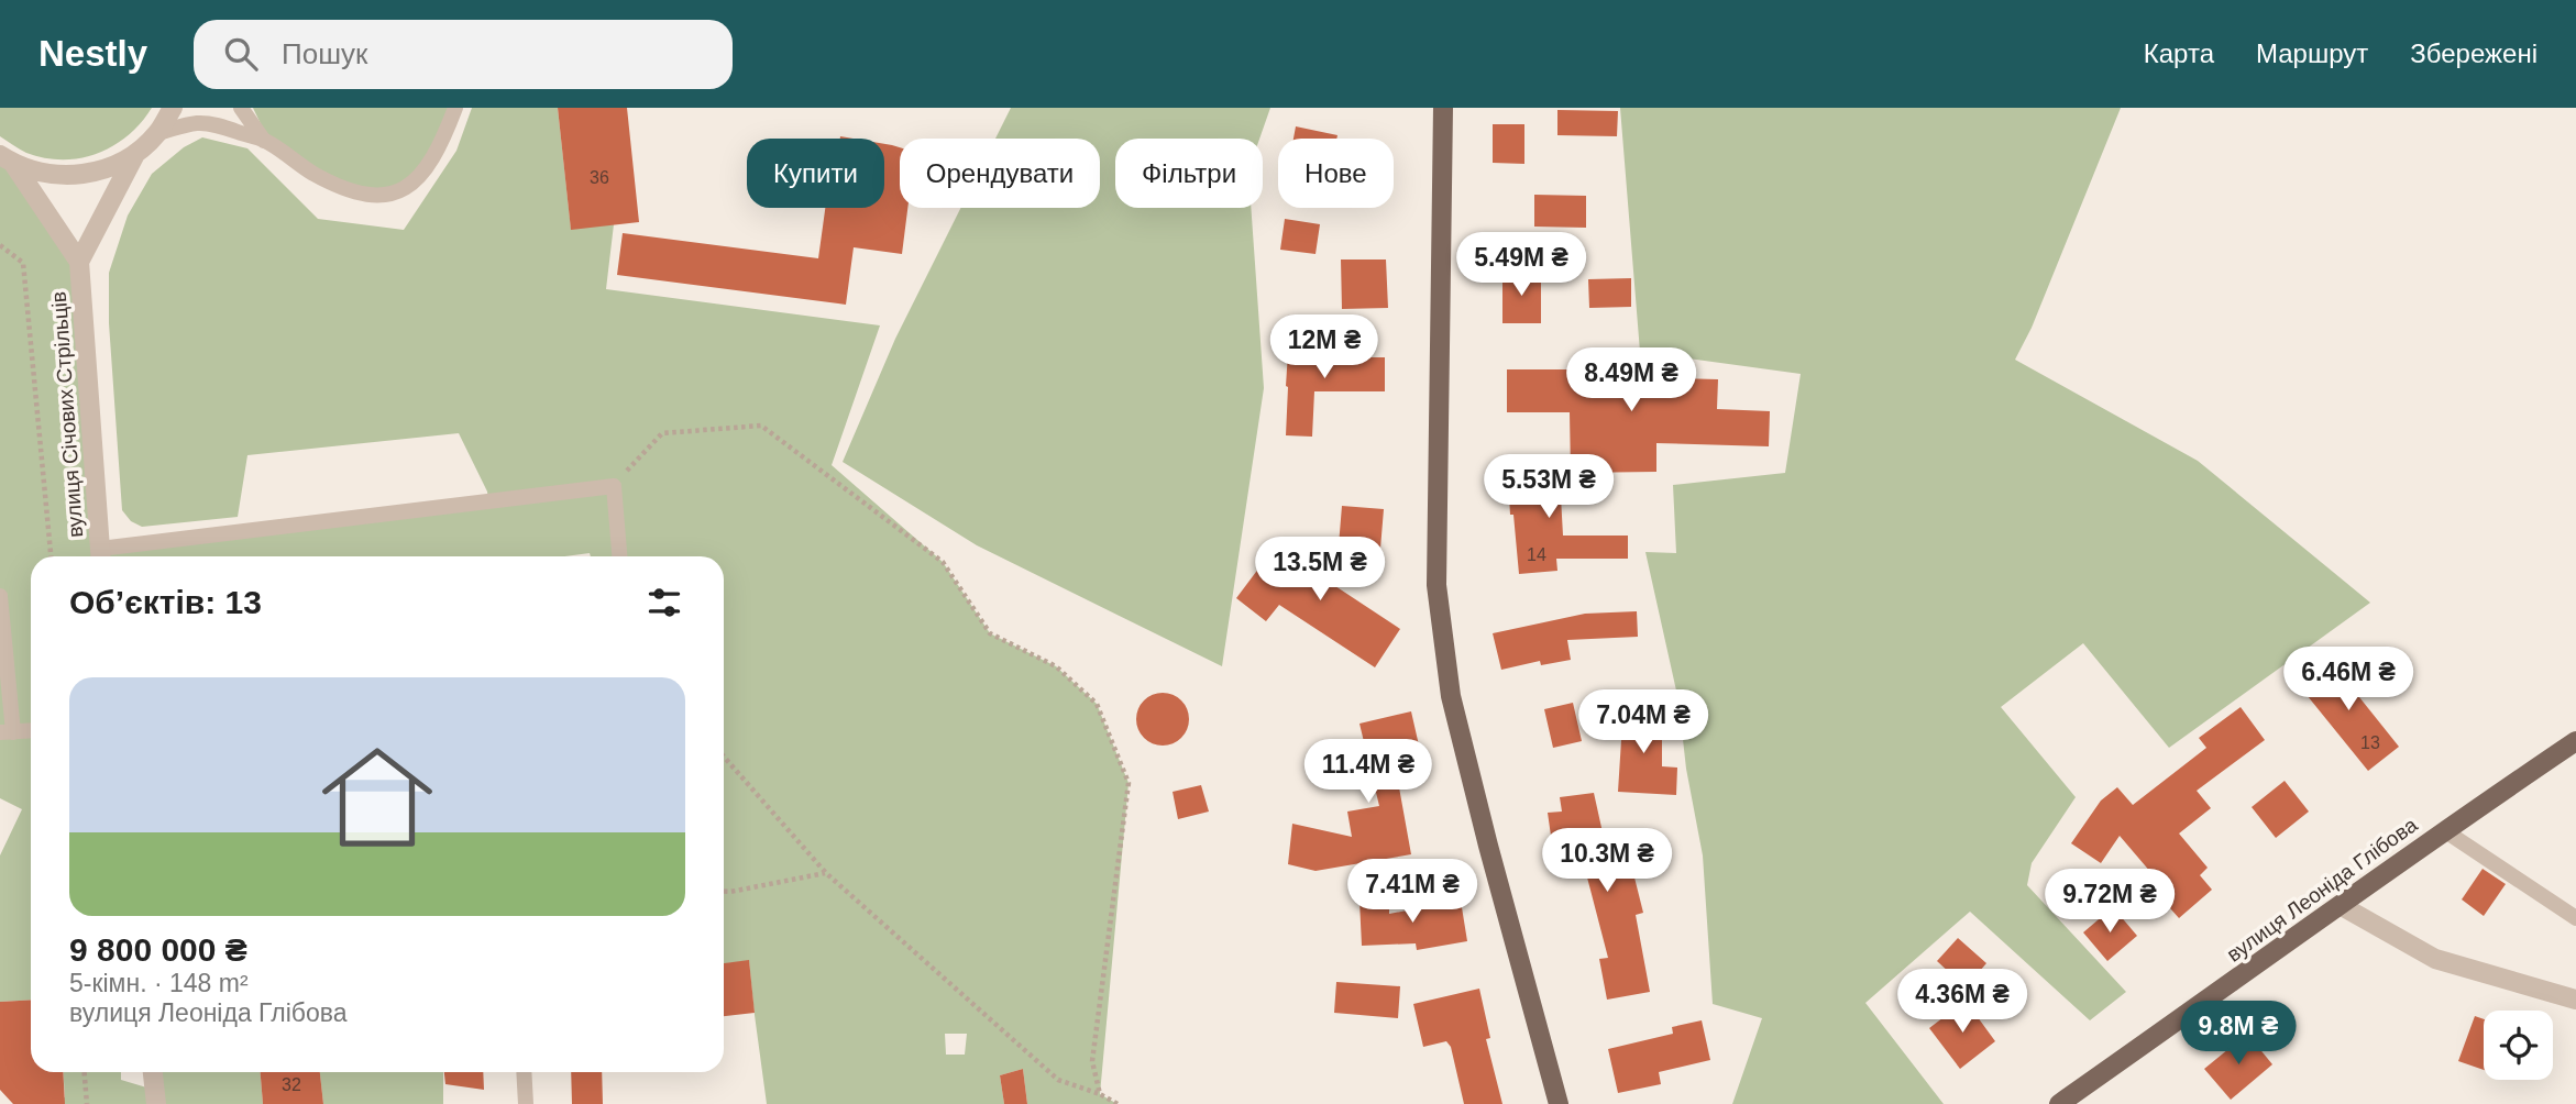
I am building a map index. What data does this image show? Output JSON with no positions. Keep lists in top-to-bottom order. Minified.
{"streets":{"main road":["вулиця Леоніда Глібова"],"street":["вулиця Січових Стрільців"]},"house_numbers":["36","14","13","32"],"page":{"header":"Nestly","search":"Пошук","nav":["Карта","Маршрут","Збережені"],"chip":["Купити","Орендувати","Фільтри","Нове"],"price":["5.49M ₴","12M ₴","8.49M ₴","5.53M ₴","13.5M ₴","6.46M ₴","7.04M ₴","11.4M ₴","10.3M ₴","7.41M ₴","9.72M ₴","4.36M ₴","9.8M ₴"],"heading":"Об’єктів: 13","list":[{"name":"9 800 000 ₴","note":"5-кімн. · 148 m² · вулиця Леоніда Глібова"}]}}
